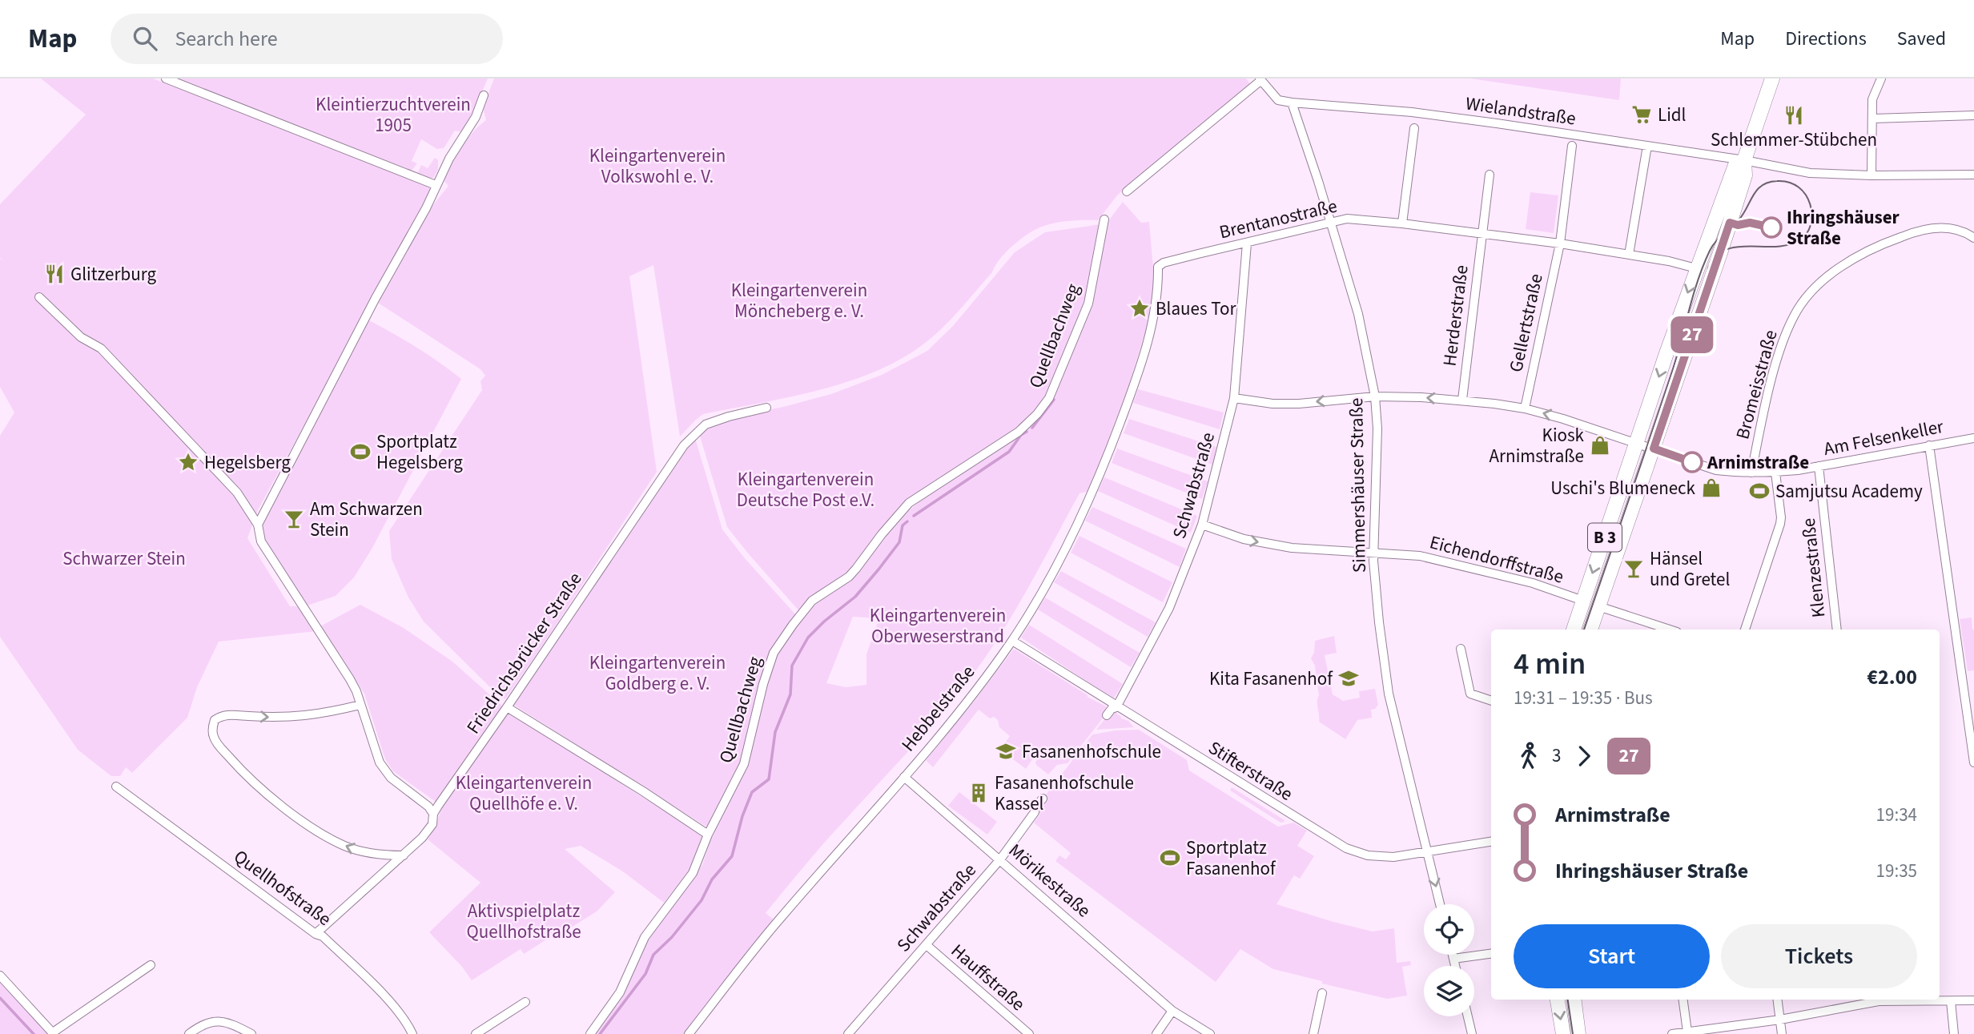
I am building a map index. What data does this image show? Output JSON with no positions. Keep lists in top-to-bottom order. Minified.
{"streets":{"main road":["B 3"],"street":["Wielandstraße","Brentanostraße","Herderstraße","Gellertstraße","Quellbachweg","Bromeisstraße","Am Felsenkeller","Schwabstraße","Simmershäuser Straße","Eichendorffstraße","Klenzestraße","Friedrichsbrücker Straße","Hebbelstraße","Stifterstraße","Mörikestraße","Quellhofstraße","Hauffstraße"]},"crossings":[["Wielandstraße","Simmershäuser Straße"],["Wielandstraße","B 3"],["Brentanostraße","Herderstraße"],["Brentanostraße","Gellertstraße"],["Brentanostraße","Schwabstraße"],["Brentanostraße","Simmershäuser Straße"],["Brentanostraße","B 3"],["Brentanostraße","Hebbelstraße"],["Bromeisstraße","Am Felsenkeller"],["Am Felsenkeller","B 3"],["Am Felsenkeller","Klenzestraße"],["Schwabstraße","Eichendorffstraße"],["Schwabstraße","Stifterstraße"],["Schwabstraße","Mörikestraße"],["Schwabstraße","Hauffstraße"],["Simmershäuser Straße","Eichendorffstraße"],["Simmershäuser Straße","Stifterstraße"],["B 3","Eichendorffstraße"],["Friedrichsbrücker Straße","Quellhofstraße"],["Hebbelstraße","Stifterstraße"],["Hebbelstraße","Mörikestraße"]],"one_way":["Eichendorffstraße"],"parks":["Kleintierzuchtverein 1905","Kleingartenverein Volkswohl e. V.","Kleingartenverein Möncheberg e. V.","Kleingartenverein Deutsche Post e.V.","Schwarzer Stein","Kleingartenverein Oberweserstrand","Kleingartenverein Goldberg e. V.","Kleingartenverein Quellhöfe e. V.","Aktivspielplatz Quellhofstraße"],"places":{"supermarket":["Lidl"],"restaurant":["Schlemmer-Stübchen","Glitzerburg"],"other":["Ihringshäuser Straße","Arnimstraße"],"place":["Blaues Tor","Hegelsberg"],"shop":["Kiosk Arnimstraße","Uschi's Blumeneck"],"sports":["Sportplatz Hegelsberg","Samjutsu Academy","Sportplatz Fasanenhof"],"bar":["Am Schwarzen Stein","Hänsel und Gretel"],"school or university":["Kita Fasanenhof","Fasanenhofschule"],"building":["Fasanenhofschule Kassel"]},"lines":["bus line 27"],"page":{"header":"Map","search":"Search here","nav":["Map","Directions","Saved"],"on_map":"27","heading":["4 min","19:31 – 19:35 · Bus","€2.00"],"legs":["3","27"],"list":[{"name":"Arnimstraße","value":"19:34"},{"name":"Ihringshäuser Straße","value":"19:35"}],"buttons":["Start","Tickets"]}}
